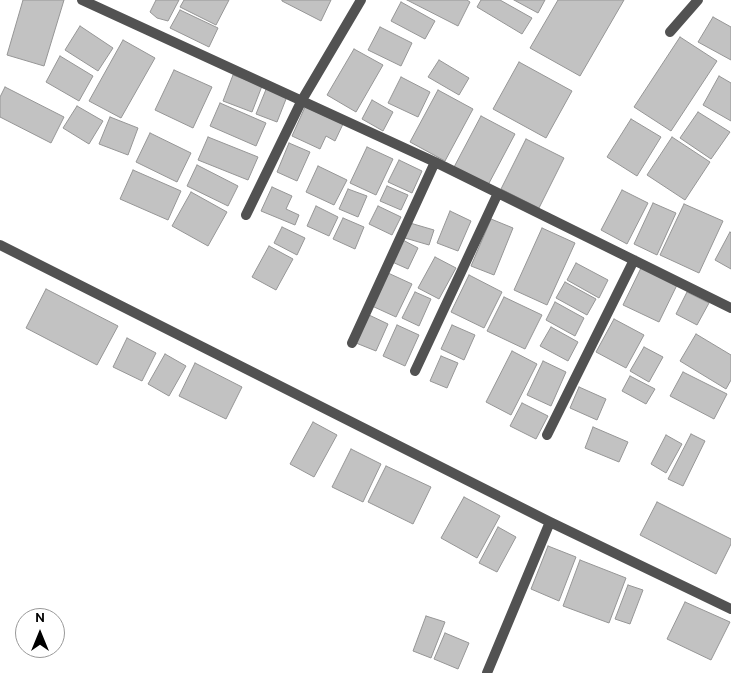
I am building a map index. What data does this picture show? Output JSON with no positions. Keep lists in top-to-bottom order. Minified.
{"north":"top"}
